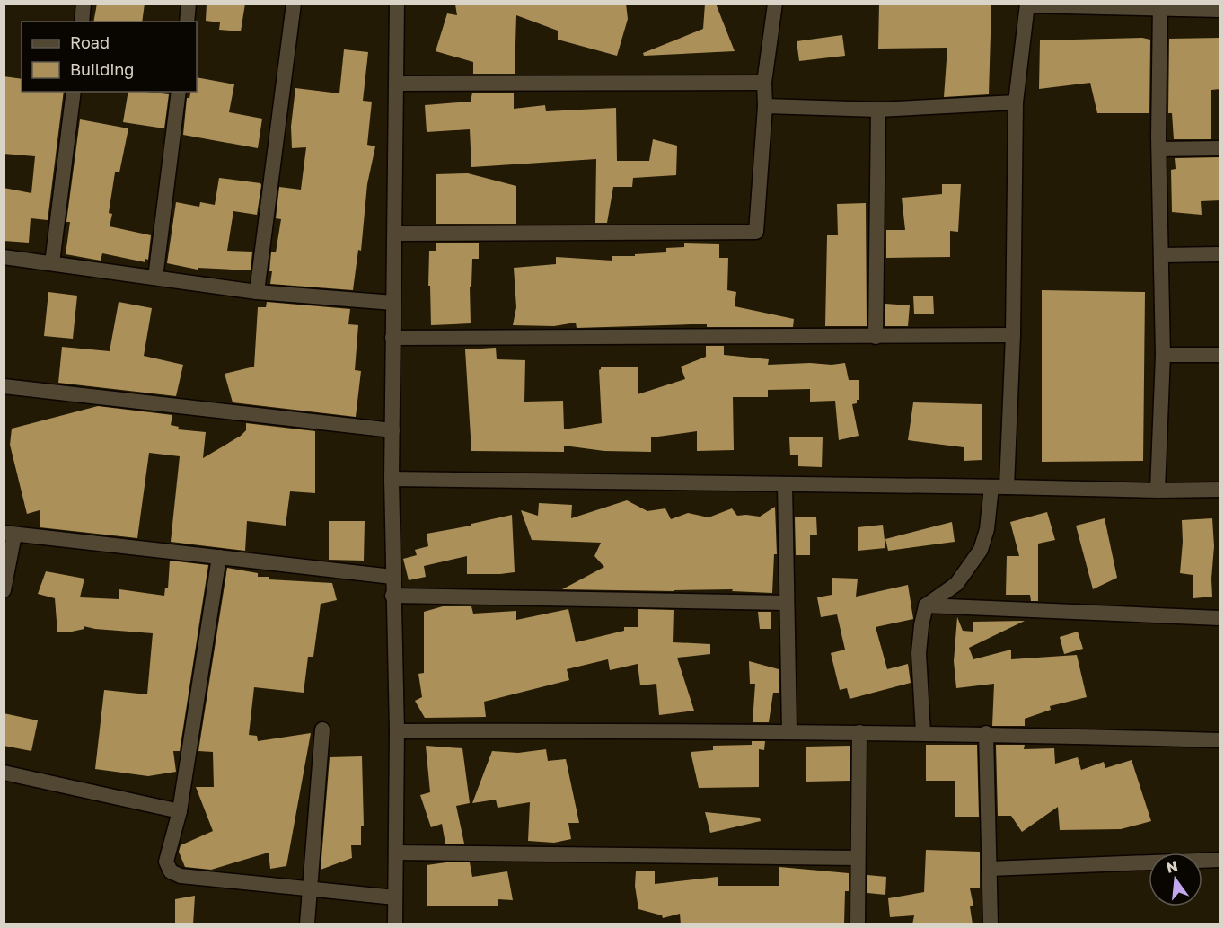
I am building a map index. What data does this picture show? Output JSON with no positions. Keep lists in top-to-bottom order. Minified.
{"legend":["Road","Building"],"north":"top"}
